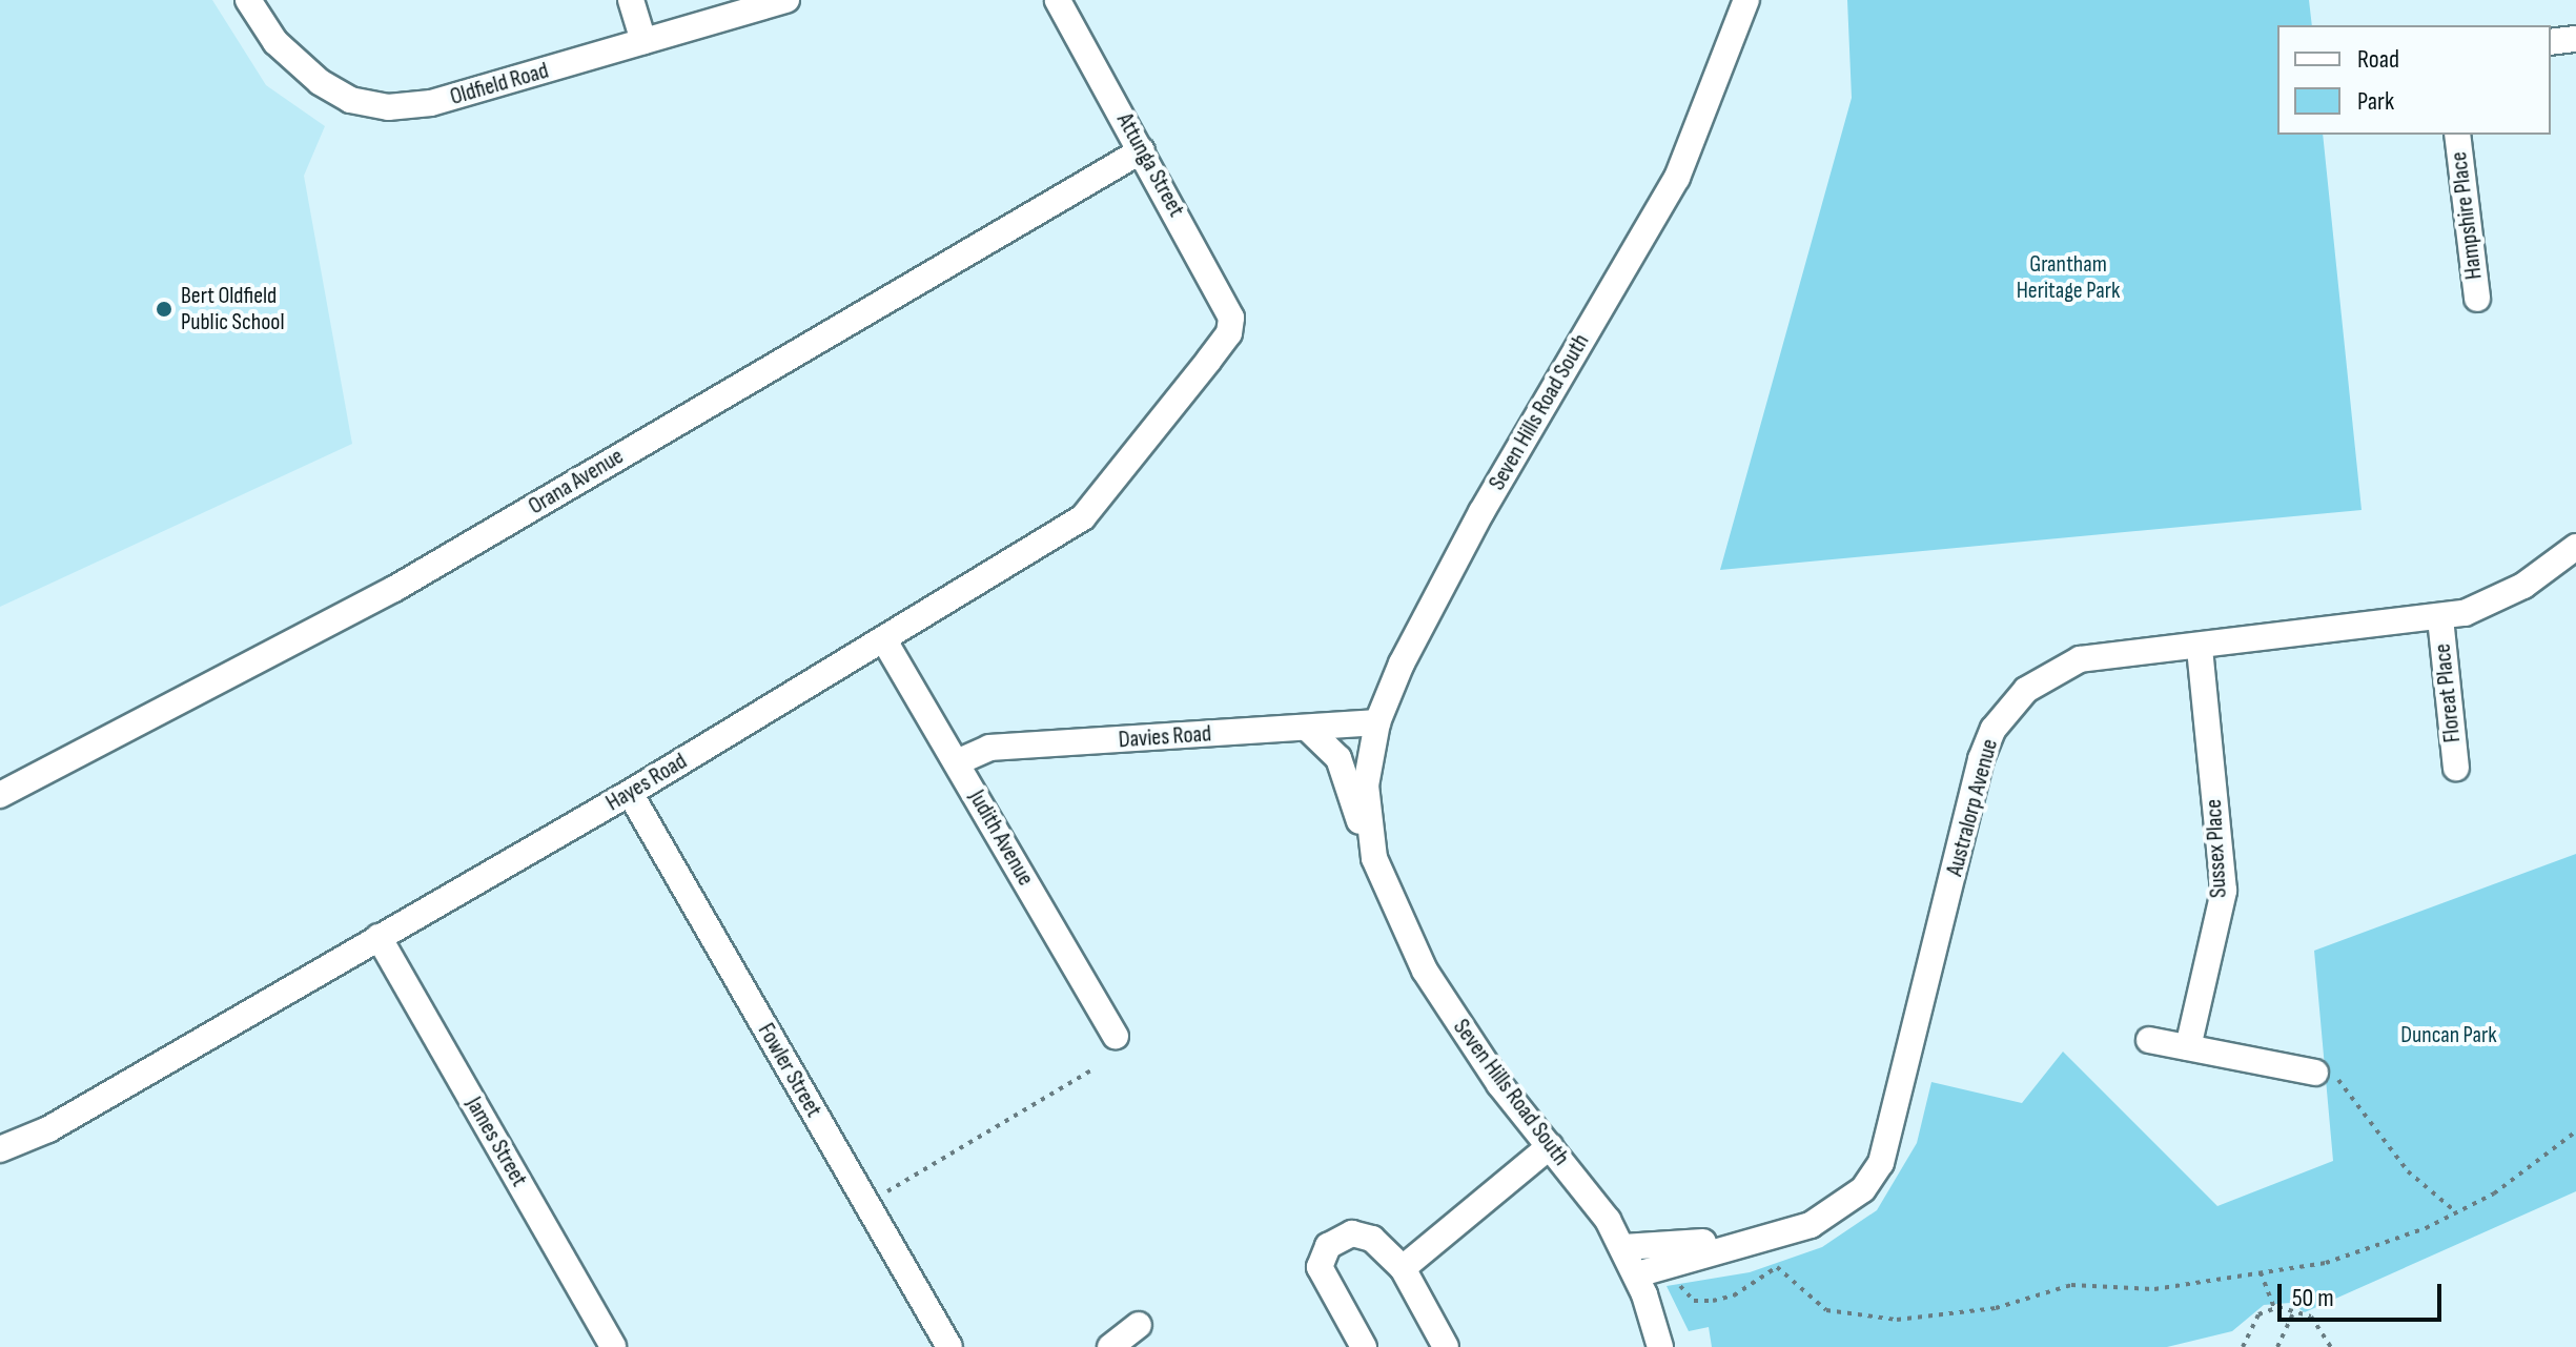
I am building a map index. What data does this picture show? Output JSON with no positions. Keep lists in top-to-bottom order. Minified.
{"streets":{"street":["Oldfield Road","Attunga Street","Hampshire Place","Seven Hills Road South","Orana Avenue","Floreat Place","Davies Road","Hayes Road","Australorp Avenue","Judith Avenue","Sussex Place","Fowler Street","James Street"]},"crossings":[["Attunga Street","Orana Avenue"],["Attunga Street","Hayes Road"],["Seven Hills Road South","Davies Road"],["Seven Hills Road South","Australorp Avenue"],["Floreat Place","Australorp Avenue"],["Davies Road","Judith Avenue"],["Hayes Road","Judith Avenue"],["Hayes Road","Fowler Street"],["Hayes Road","James Street"],["Australorp Avenue","Sussex Place"]],"parks":["Grantham Heritage Park","Duncan Park"],"places":["Bert Oldfield Public School"],"legend":["Road","Park"],"scale_bar":"50 m"}
